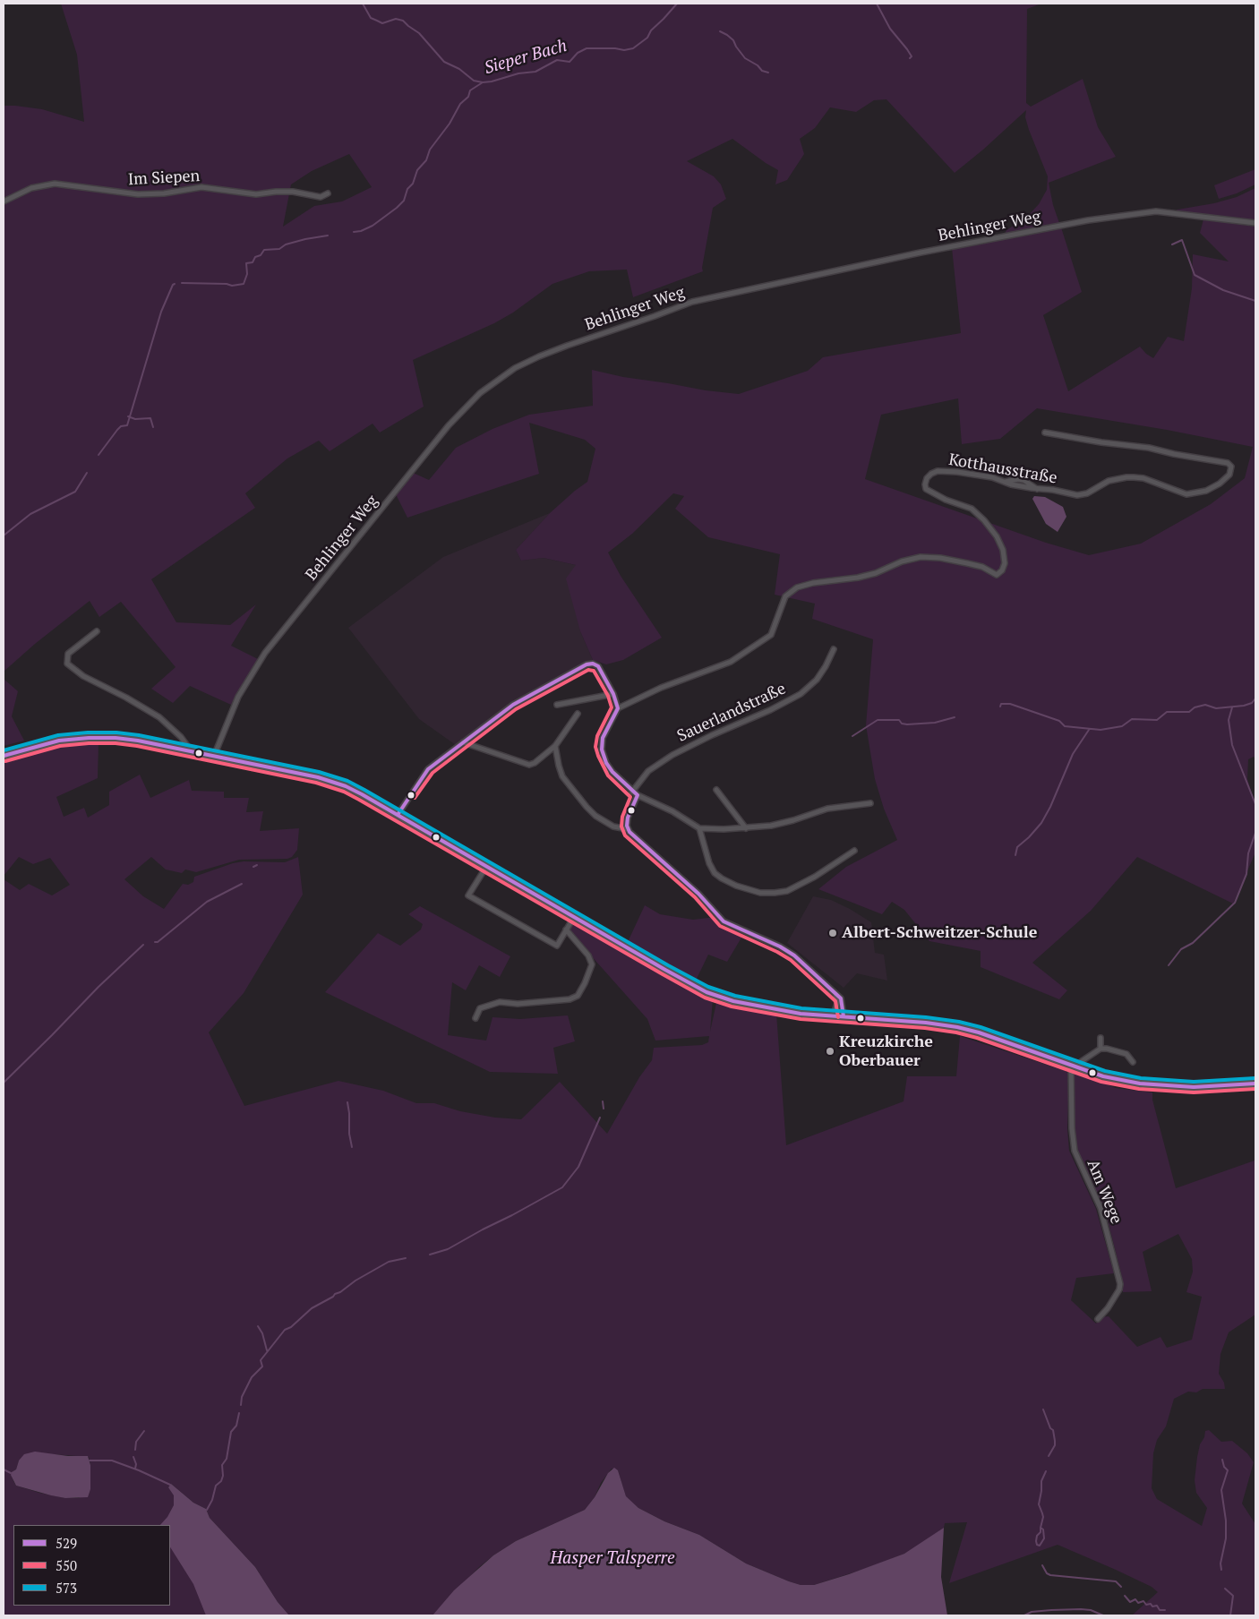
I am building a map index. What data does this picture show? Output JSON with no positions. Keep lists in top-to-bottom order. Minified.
{"streets":{"street":["Im Siepen","Behlinger Weg","Kotthausstraße","Sauerlandstraße","Am Wege"]},"water":["Sieper Bach","Hasper Talsperre"],"places":["Albert-Schweitzer-Schule","Kreuzkirche Oberbauer"],"lines":["transit line 529","transit line 550","transit line 573"],"legend":["529","550","573"]}
